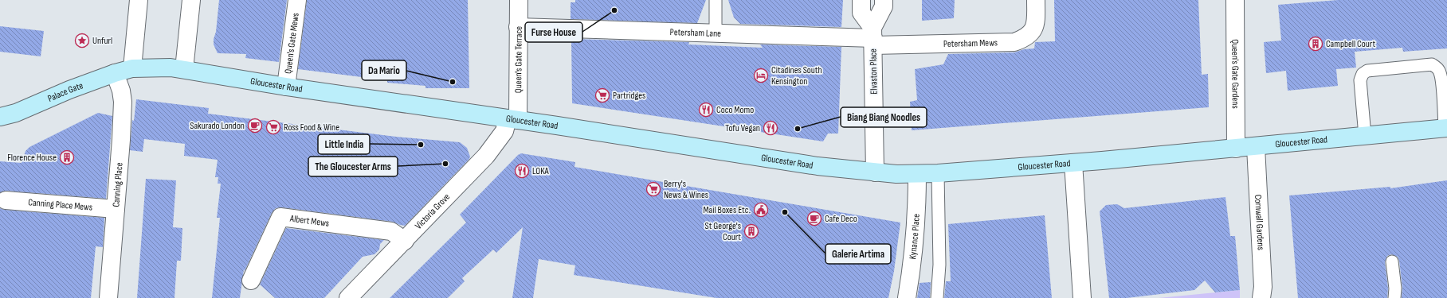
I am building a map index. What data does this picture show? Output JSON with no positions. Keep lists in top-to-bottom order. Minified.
{"streets":{"main road":["Gloucester Road","Palace Gate"],"street":["Petersham Lane","Petersham Mews","Queen's Gate Mews","Queen's Gate Terrace","Elvaston Place","Queen's Gate Gardens","Canning Place","Canning Place Mews","Victoria Grove","Albert Mews","Cornwall Gardens","Kynance Place"]},"crossings":[["Petersham Lane","Petersham Mews"],["Petersham Lane","Queen's Gate Terrace"],["Petersham Lane","Elvaston Place"],["Petersham Mews","Elvaston Place"],["Queen's Gate Mews","Gloucester Road"],["Queen's Gate Terrace","Gloucester Road"],["Queen's Gate Terrace","Victoria Grove"],["Elvaston Place","Gloucester Road"],["Queen's Gate Gardens","Gloucester Road"],["Gloucester Road","Palace Gate"],["Gloucester Road","Victoria Grove"],["Gloucester Road","Cornwall Gardens"],["Gloucester Road","Kynance Place"],["Palace Gate","Canning Place"],["Canning Place","Canning Place Mews"],["Victoria Grove","Albert Mews"]],"places":{"other":["Furse House","Da Mario","Biang Biang Noodles","Little India","The Gloucester Arms","Galerie Artima"],"place":["Unfurl"],"building":["Campbell Court","Florence House","St George's Court"],"hotel":["Citadines South Kensington"],"supermarket":["Partridges","Ross Food & Wine","Berry's News & Wines"],"restaurant":["Coco Momo","Tofu Vegan","LOKA"],"cafe":["Sakurado London","Cafe Deco"],"public building":["Mail Boxes Etc."]}}
